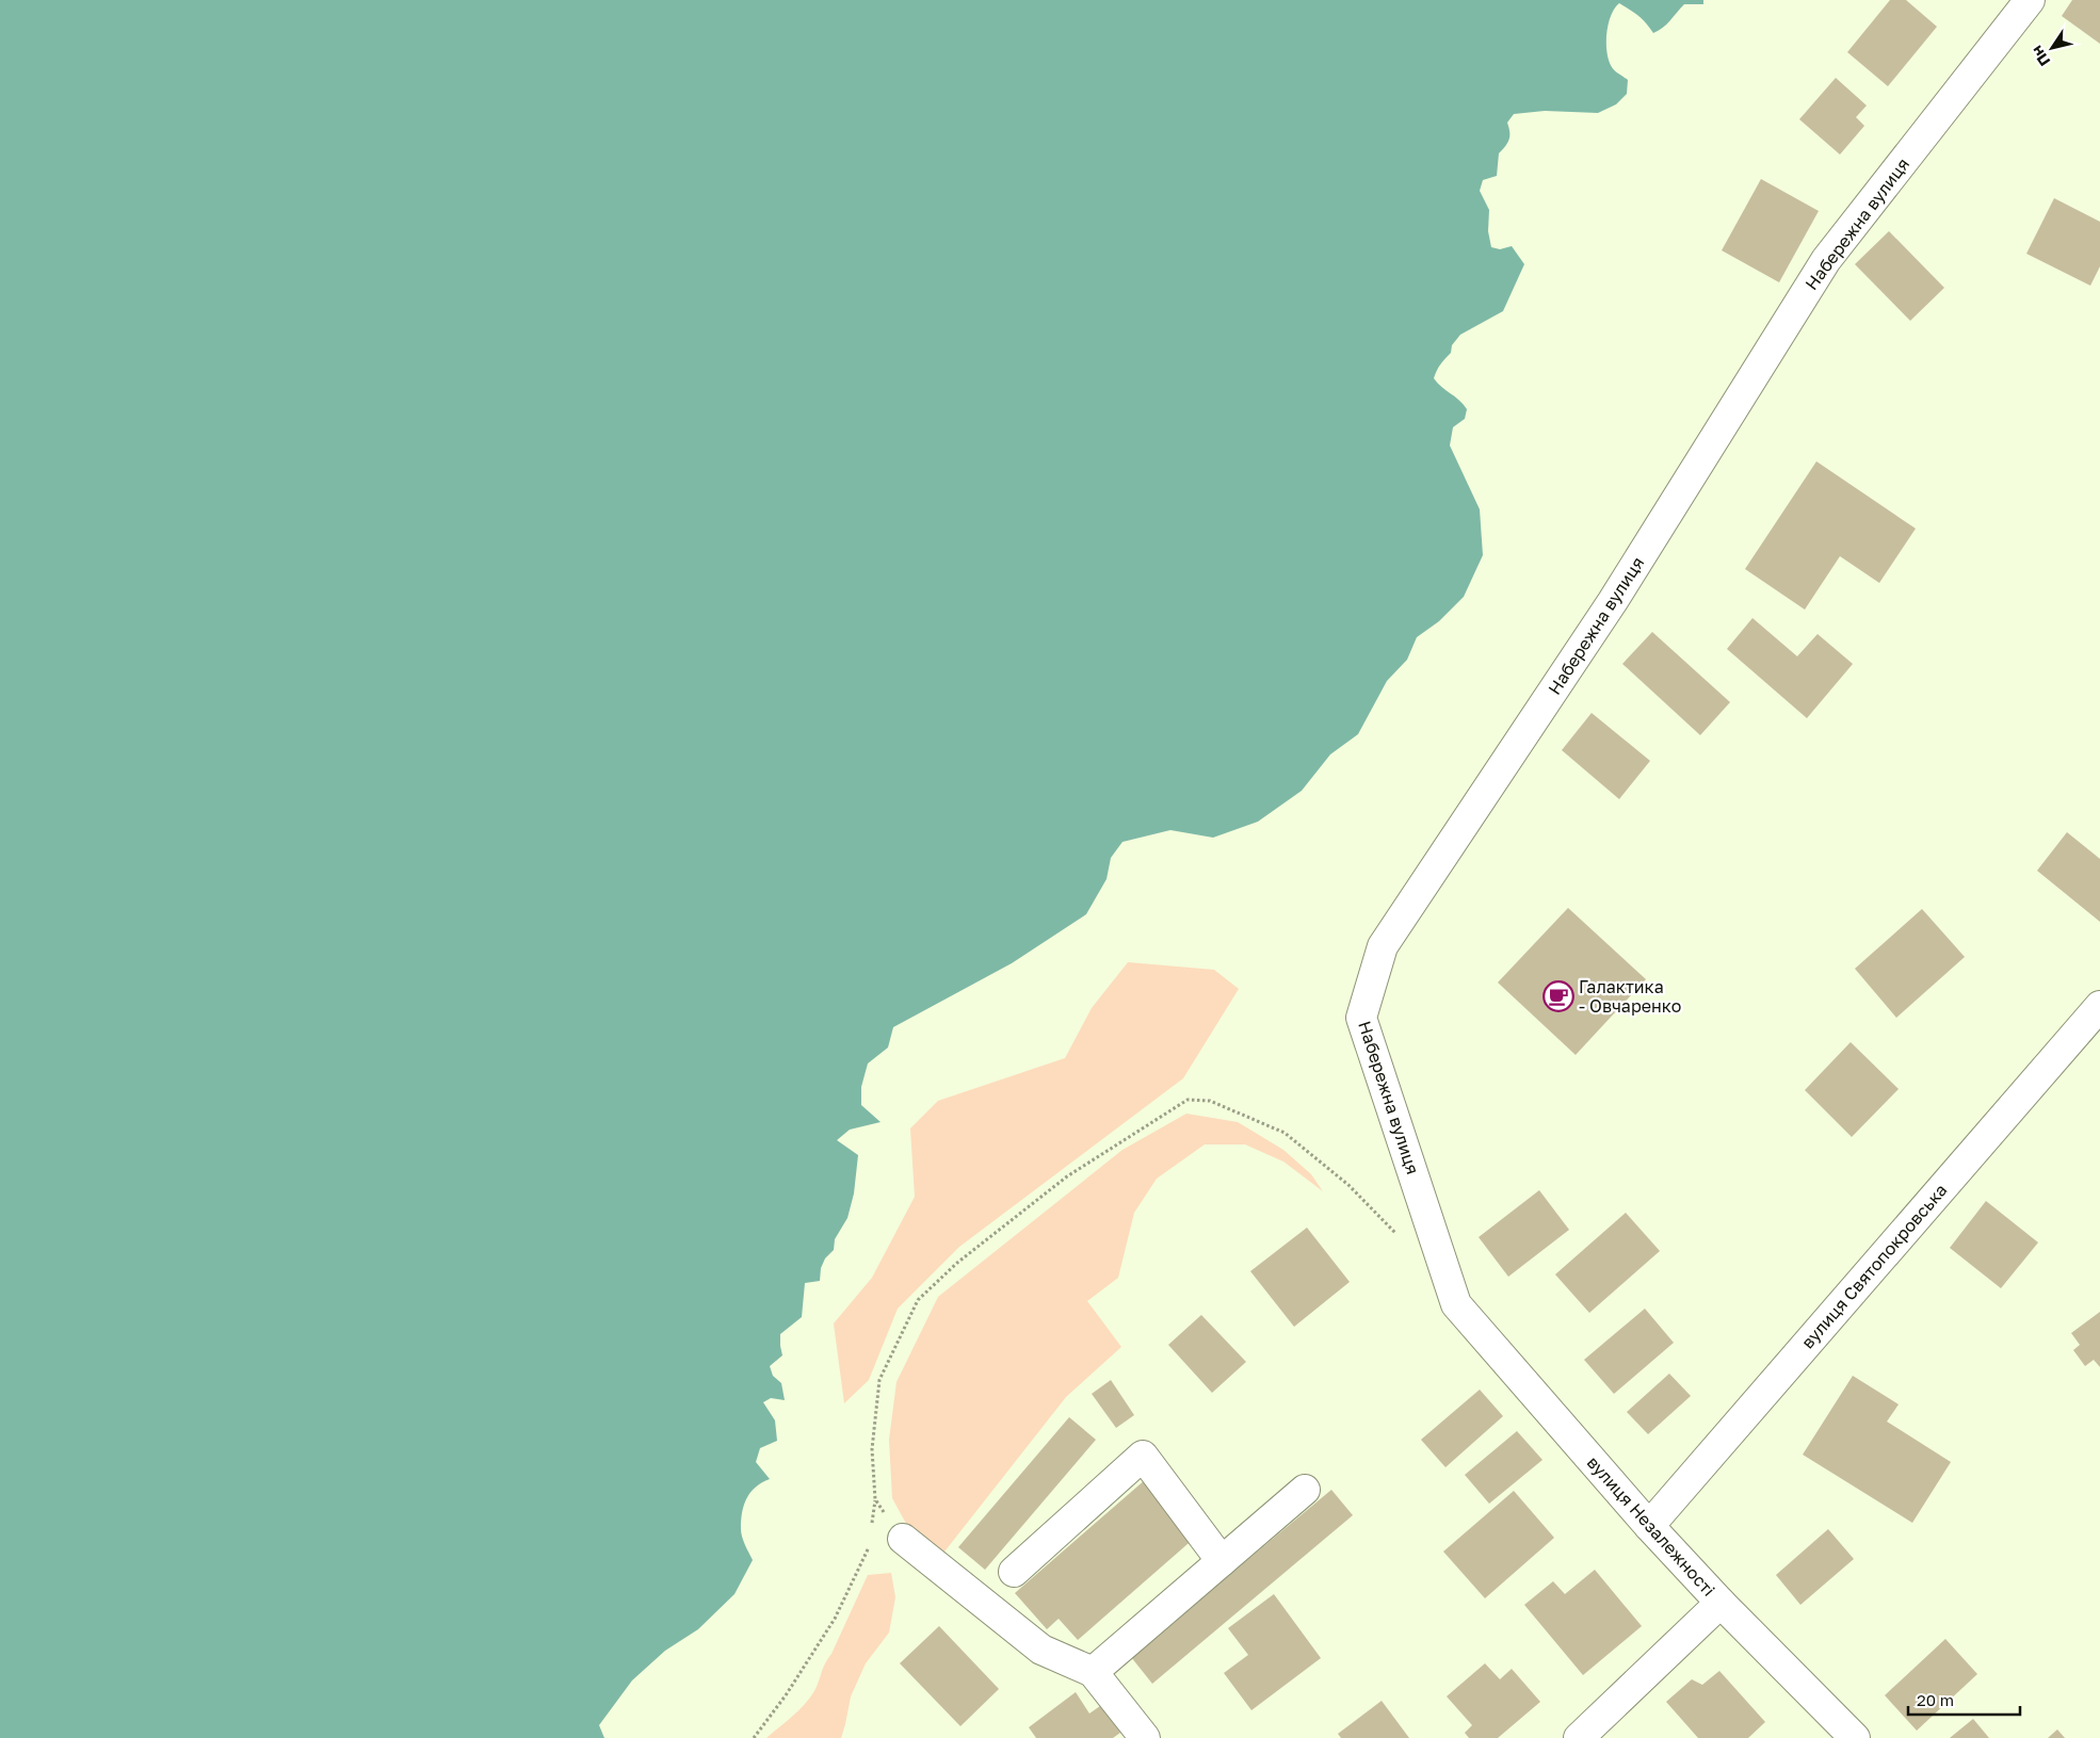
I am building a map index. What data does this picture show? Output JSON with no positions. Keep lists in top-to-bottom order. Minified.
{"streets":{"street":["Набережна вулиця","вулиця Святопокровська","вулиця Незалежності"]},"crossings":[["Набережна вулиця","вулиця Незалежності"],["вулиця Святопокровська","вулиця Незалежності"]],"places":{"cafe":["Галактика - Овчаренко"]},"scale_bar":"20 m","north":"bottom left"}
